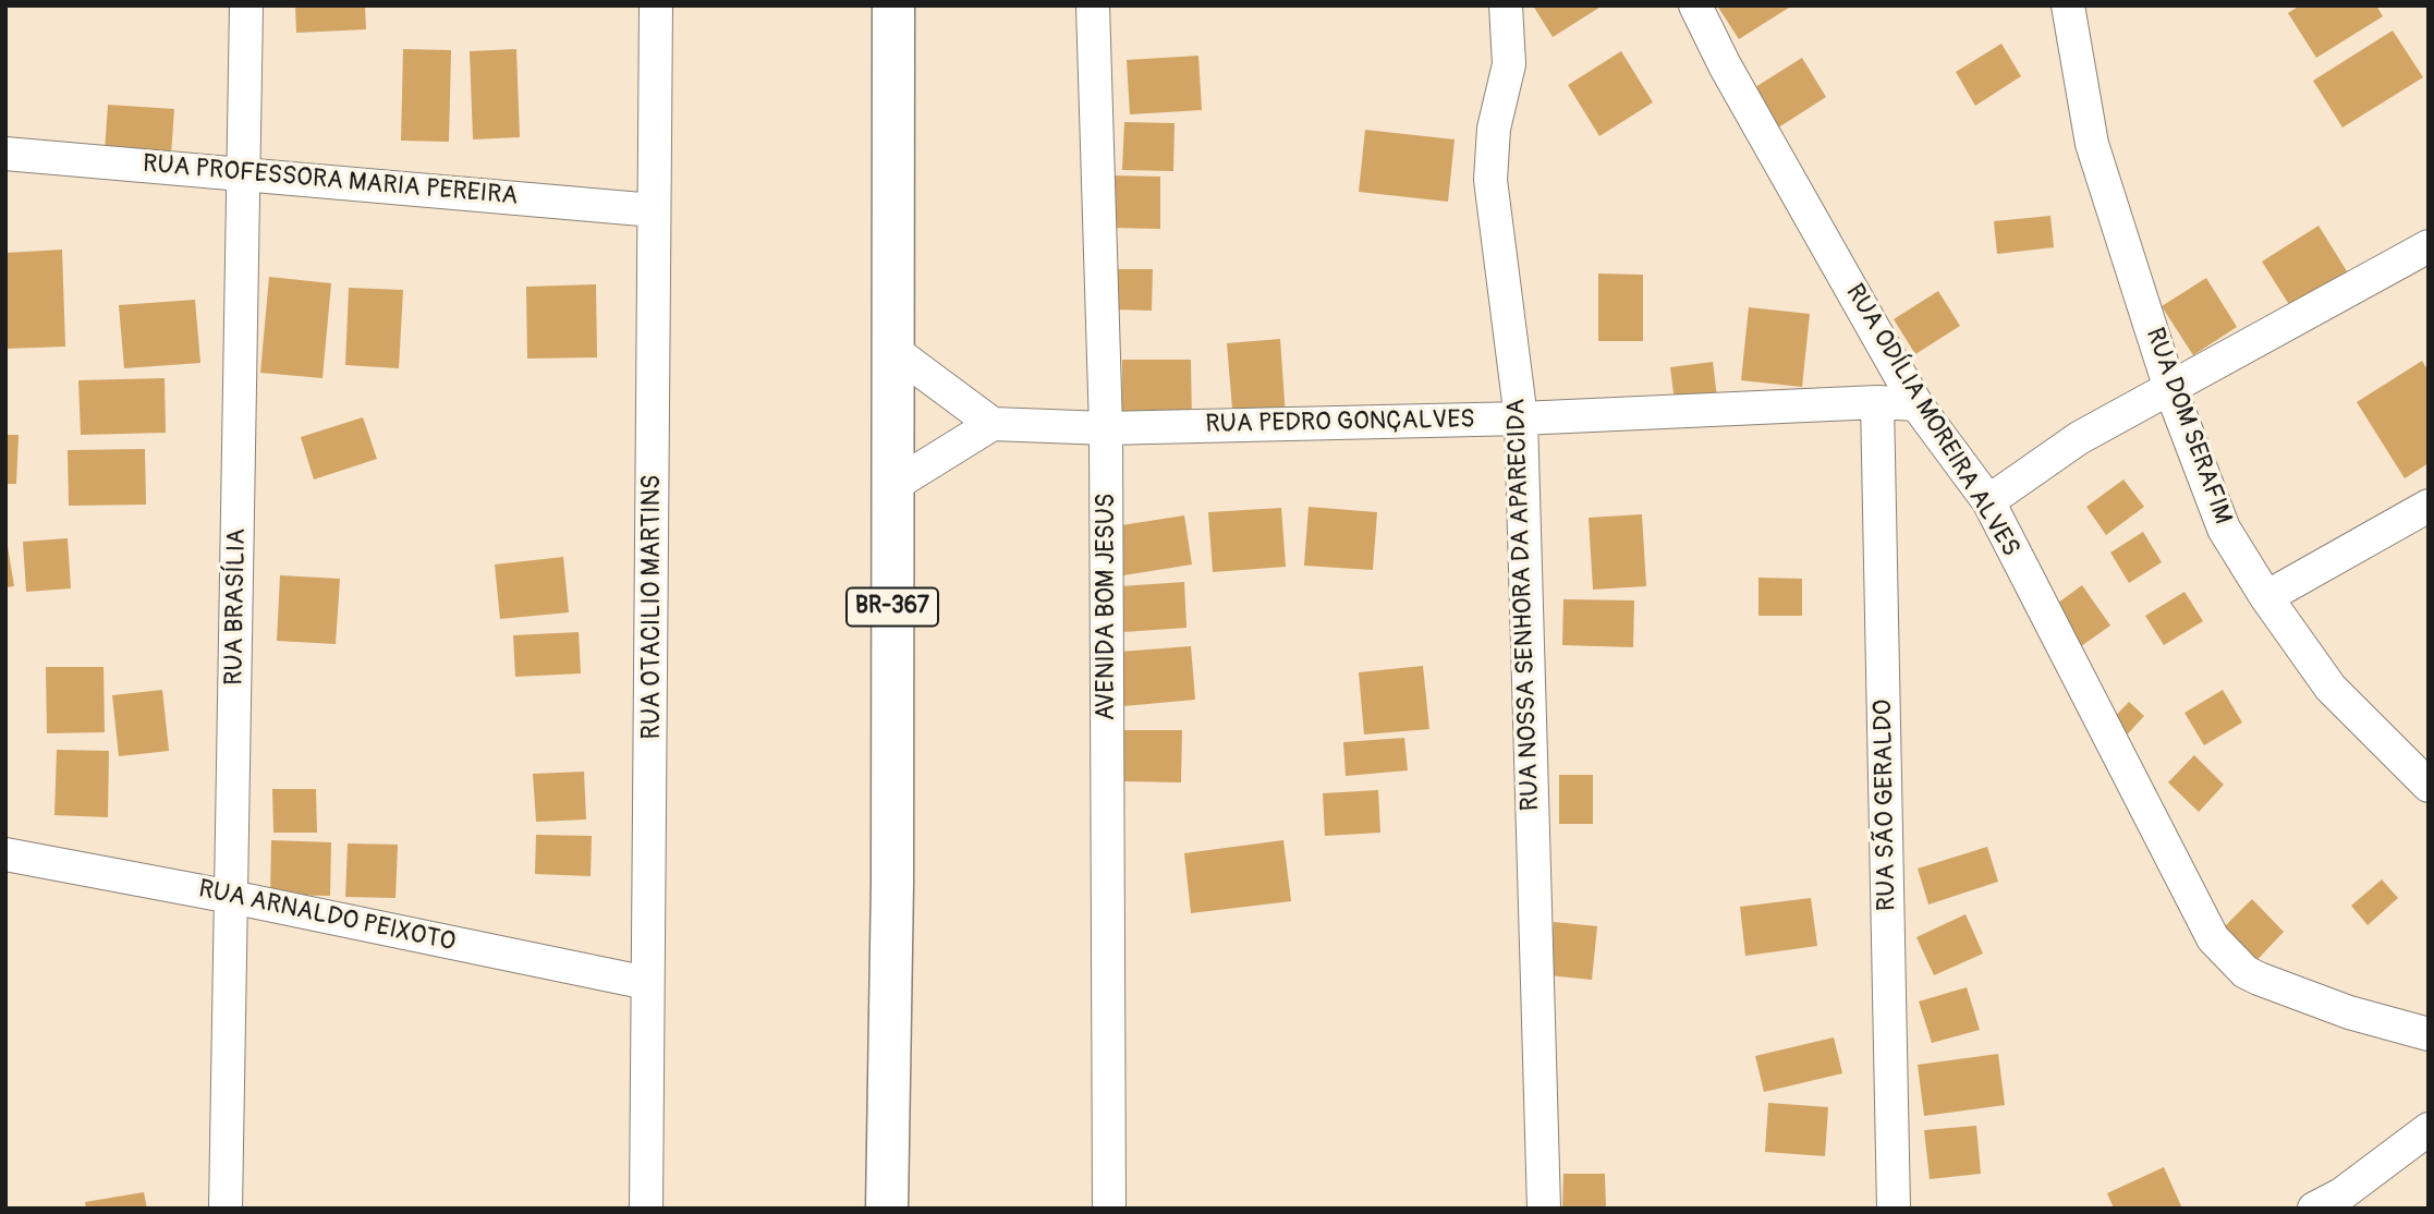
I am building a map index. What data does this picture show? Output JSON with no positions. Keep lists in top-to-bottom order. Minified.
{"streets":{"highway":["BR-367"],"street":["RUA PROFESSORA MARIA PEREIRA","RUA ODÍLIA MOREIRA ALVES","RUA PEDRO GONÇALVES","RUA DOM SERAFIM","RUA NOSSA SENHORA DA APARECIDA","RUA BRASÍLIA","RUA OTACILIO MARTINS","AVENIDA BOM JESUS","RUA SÃO GERALDO","RUA ARNALDO PEIXOTO"]},"crossings":[["RUA PROFESSORA MARIA PEREIRA","RUA BRASÍLIA"],["RUA PROFESSORA MARIA PEREIRA","RUA OTACILIO MARTINS"],["RUA ODÍLIA MOREIRA ALVES","RUA PEDRO GONÇALVES"],["RUA PEDRO GONÇALVES","RUA NOSSA SENHORA DA APARECIDA"],["RUA PEDRO GONÇALVES","AVENIDA BOM JESUS"],["RUA PEDRO GONÇALVES","RUA SÃO GERALDO"],["RUA BRASÍLIA","RUA ARNALDO PEIXOTO"],["RUA OTACILIO MARTINS","RUA ARNALDO PEIXOTO"]]}
